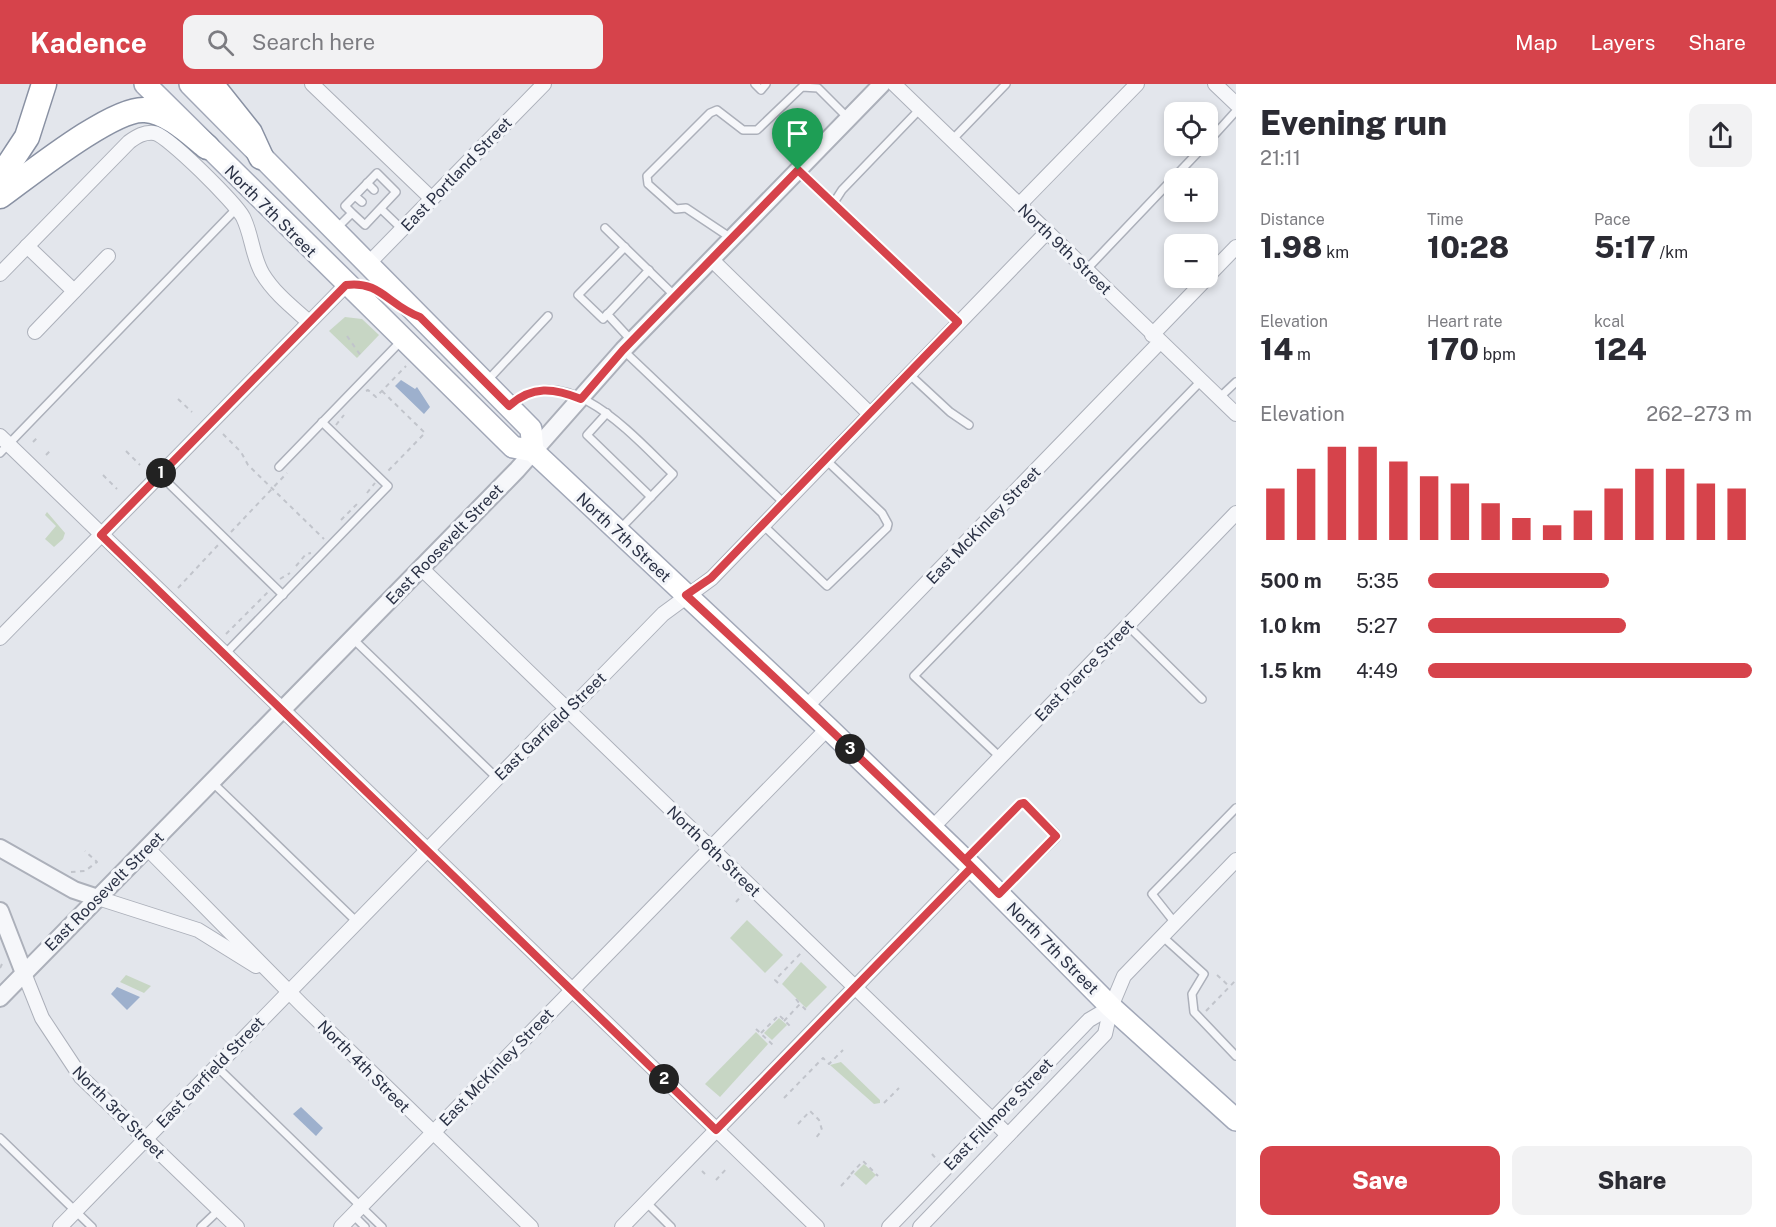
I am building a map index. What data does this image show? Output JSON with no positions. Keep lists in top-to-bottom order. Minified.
{"streets":{"main road":["North 7th Street"],"street":["East Portland Street","North 9th Street","East McKinley Street","East Roosevelt Street","East Pierce Street","East Garfield Street","North 6th Street","North 4th Street","North 3rd Street","East Fillmore Street"]},"crossings":[["East Portland Street","North 7th Street"],["North 7th Street","East McKinley Street"],["North 7th Street","East Roosevelt Street"],["North 7th Street","East Pierce Street"],["North 7th Street","East Garfield Street"],["North 7th Street","East Fillmore Street"],["North 9th Street","East McKinley Street"],["North 9th Street","East Garfield Street"],["East McKinley Street","North 6th Street"],["East McKinley Street","North 4th Street"],["East Roosevelt Street","North 6th Street"],["East Roosevelt Street","North 4th Street"],["East Roosevelt Street","North 3rd Street"],["East Garfield Street","North 6th Street"],["East Garfield Street","North 4th Street"],["East Garfield Street","North 3rd Street"],["North 6th Street","East Fillmore Street"]],"page":{"header":"Kadence","search":"Search here","nav":["Map","Layers","Share"],"heading":["Evening run","21:11"],"map_buttons":["+","−"],"stats":[["Distance","1.98 km"],["Time","10:28"],["Pace","5:17 /km"],["Elevation","14 m"],["Heart rate","170 bpm"],["kcal","124"]],"chart":["Elevation","262–273 m"],"pins":["1","3","2"],"list":[{"name":"500 m","note":"5:35"},{"name":"1.0 km","note":"5:27"},{"name":"1.5 km","note":"4:49"}],"buttons":["Save","Share"]}}
